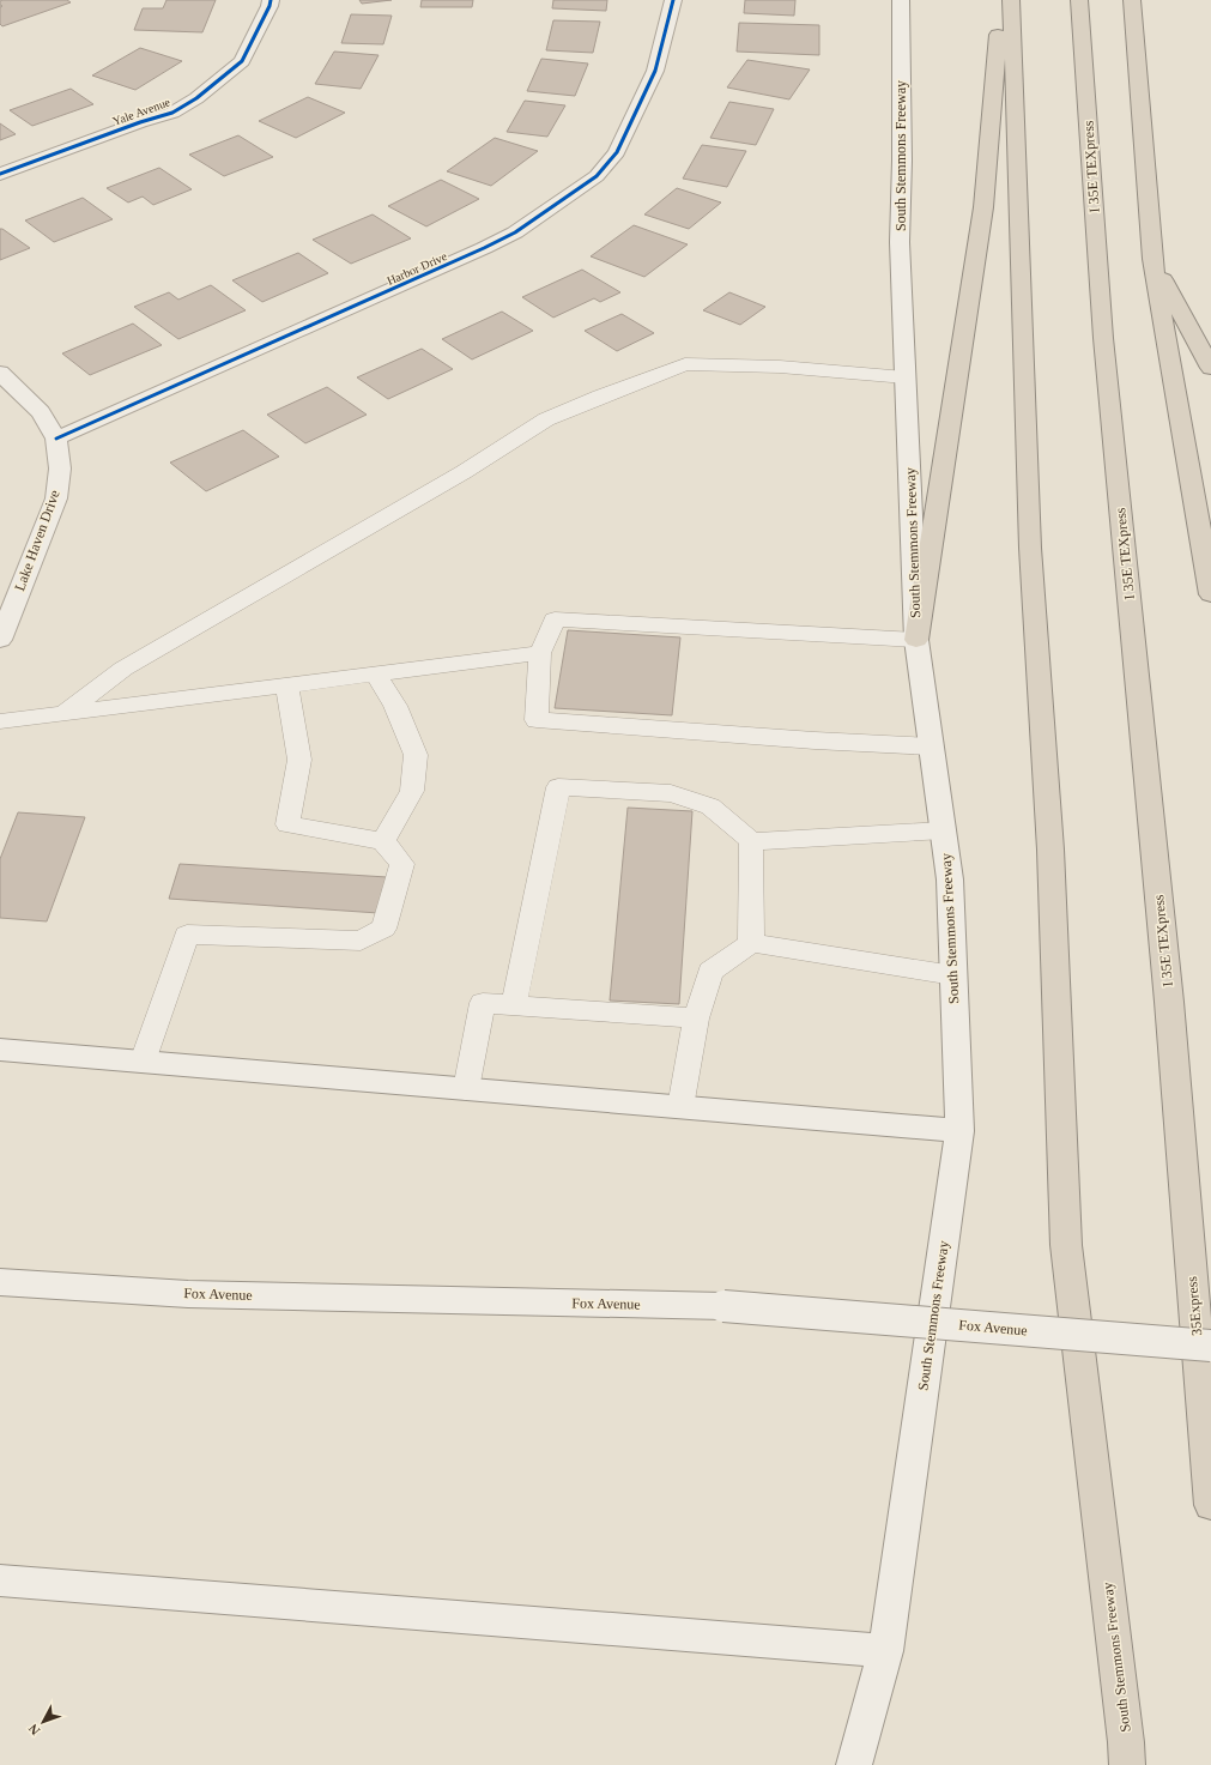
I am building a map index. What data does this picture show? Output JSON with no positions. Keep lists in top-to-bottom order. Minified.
{"streets":{"highway":["South Stemmons Freeway","I 35E TEXpress","35Express"],"main road":["Yale Avenue","Harbor Drive","Lake Haven Drive","Fox Avenue"]},"crossings":[["I 35E TEXpress","35Express"],["Harbor Drive","Lake Haven Drive"]],"north":"bottom left"}
